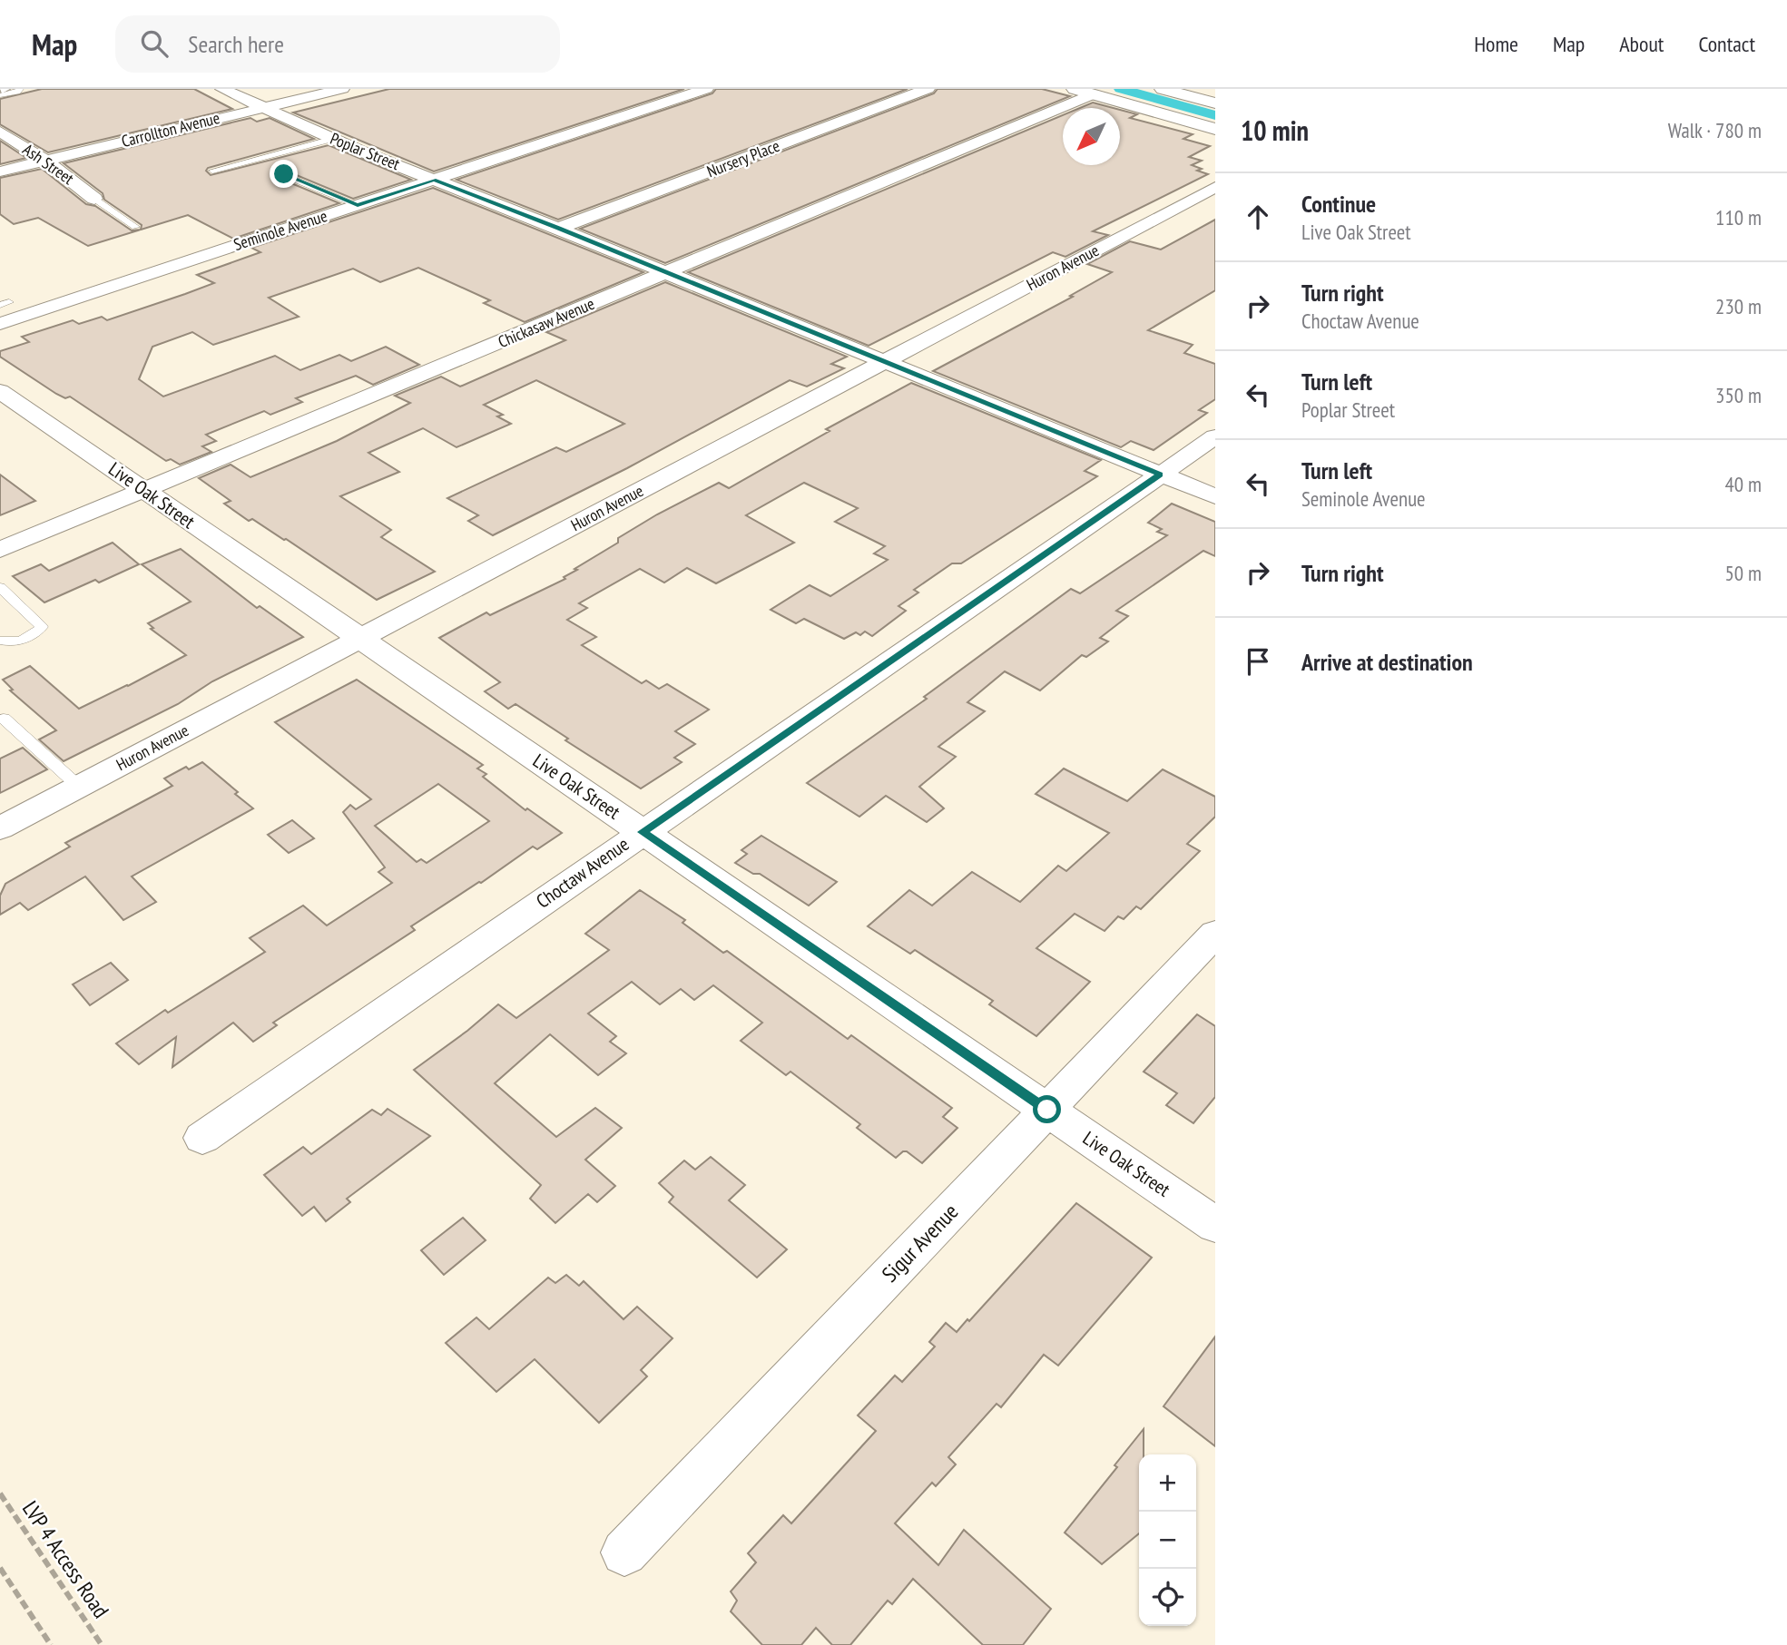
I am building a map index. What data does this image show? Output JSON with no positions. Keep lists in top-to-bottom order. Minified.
{"streets":{"street":["Carrollton Avenue","Poplar Street","Nursery Place","Ash Street","Seminole Avenue","Huron Avenue","Chickasaw Avenue","Live Oak Street","Choctaw Avenue","Sigur Avenue"],"path":["LVP 4 Access Road"]},"crossings":[["Carrollton Avenue","Poplar Street"],["Carrollton Avenue","Ash Street"],["Poplar Street","Nursery Place"],["Poplar Street","Seminole Avenue"],["Poplar Street","Huron Avenue"],["Poplar Street","Chickasaw Avenue"],["Poplar Street","Choctaw Avenue"],["Huron Avenue","Live Oak Street"],["Chickasaw Avenue","Live Oak Street"],["Live Oak Street","Choctaw Avenue"],["Live Oak Street","Sigur Avenue"]],"north":"bottom left","page":{"header":"Map","search":"Search here","nav":["Home","Map","About","Contact"],"heading":["10 min","Walk · 780 m"],"list":[["Continue","Live Oak Street","110 m"],["Turn right","Choctaw Avenue","230 m"],["Turn left","Poplar Street","350 m"],["Turn left","Seminole Avenue","40 m"],["Turn right","50 m"],"Arrive at destination"],"map_buttons":["+","−"]}}
